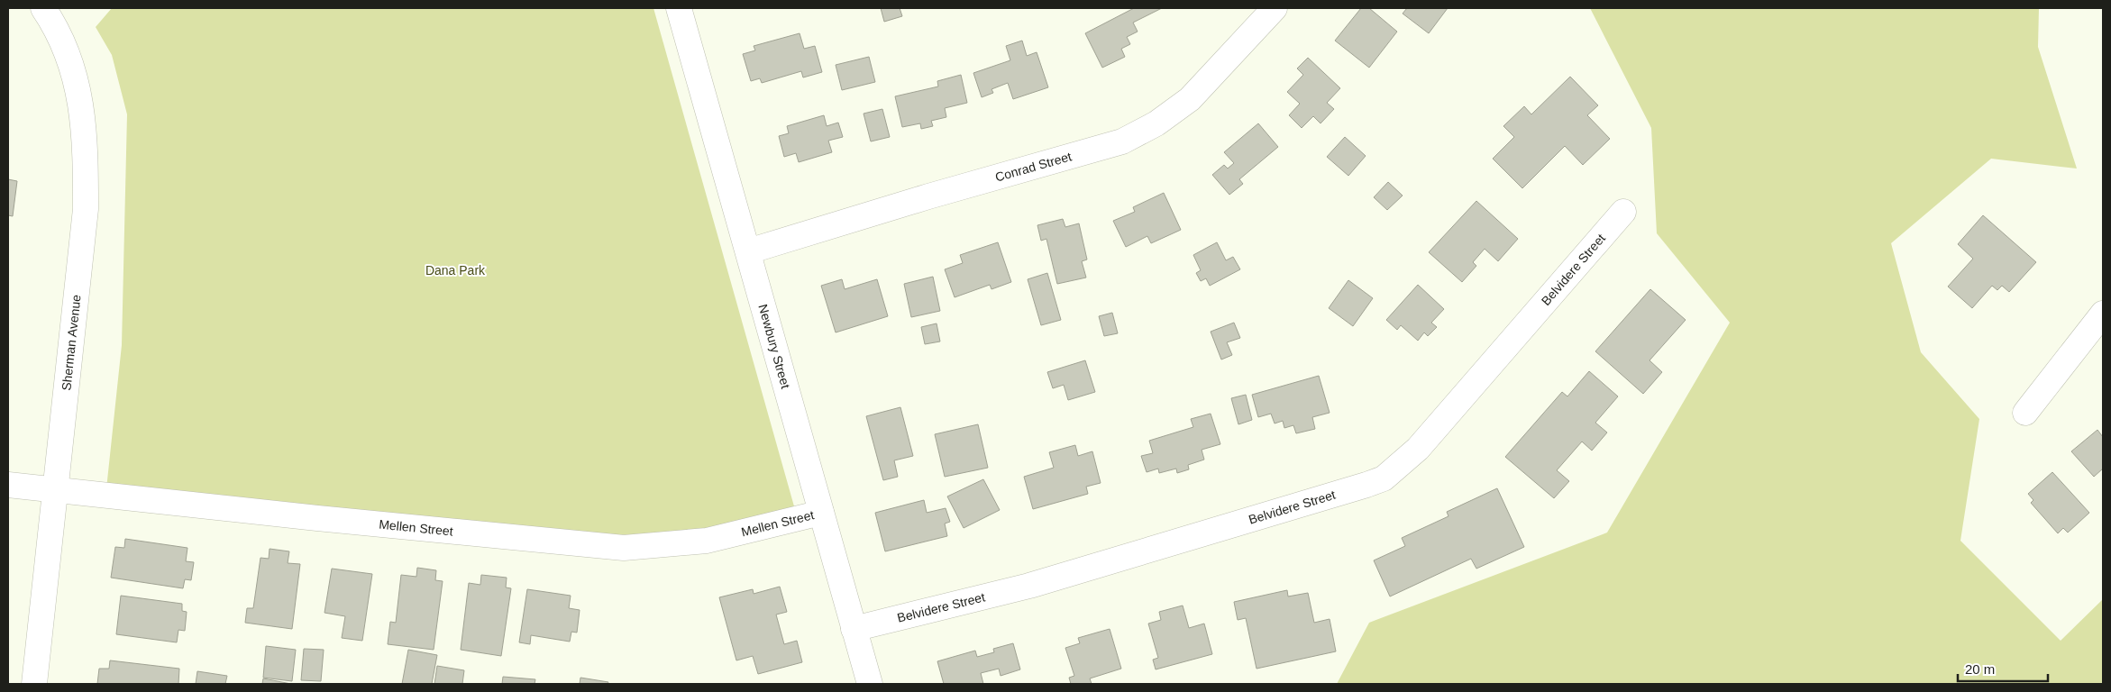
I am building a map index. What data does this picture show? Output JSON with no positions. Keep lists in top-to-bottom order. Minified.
{"streets":{"street":["Conrad Street","Belvidere Street","Sherman Avenue","Newbury Street","Mellen Street"]},"crossings":[["Conrad Street","Newbury Street"],["Belvidere Street","Newbury Street"],["Sherman Avenue","Mellen Street"],["Newbury Street","Mellen Street"]],"parks":["Dana Park"],"scale_bar":"20 m"}
